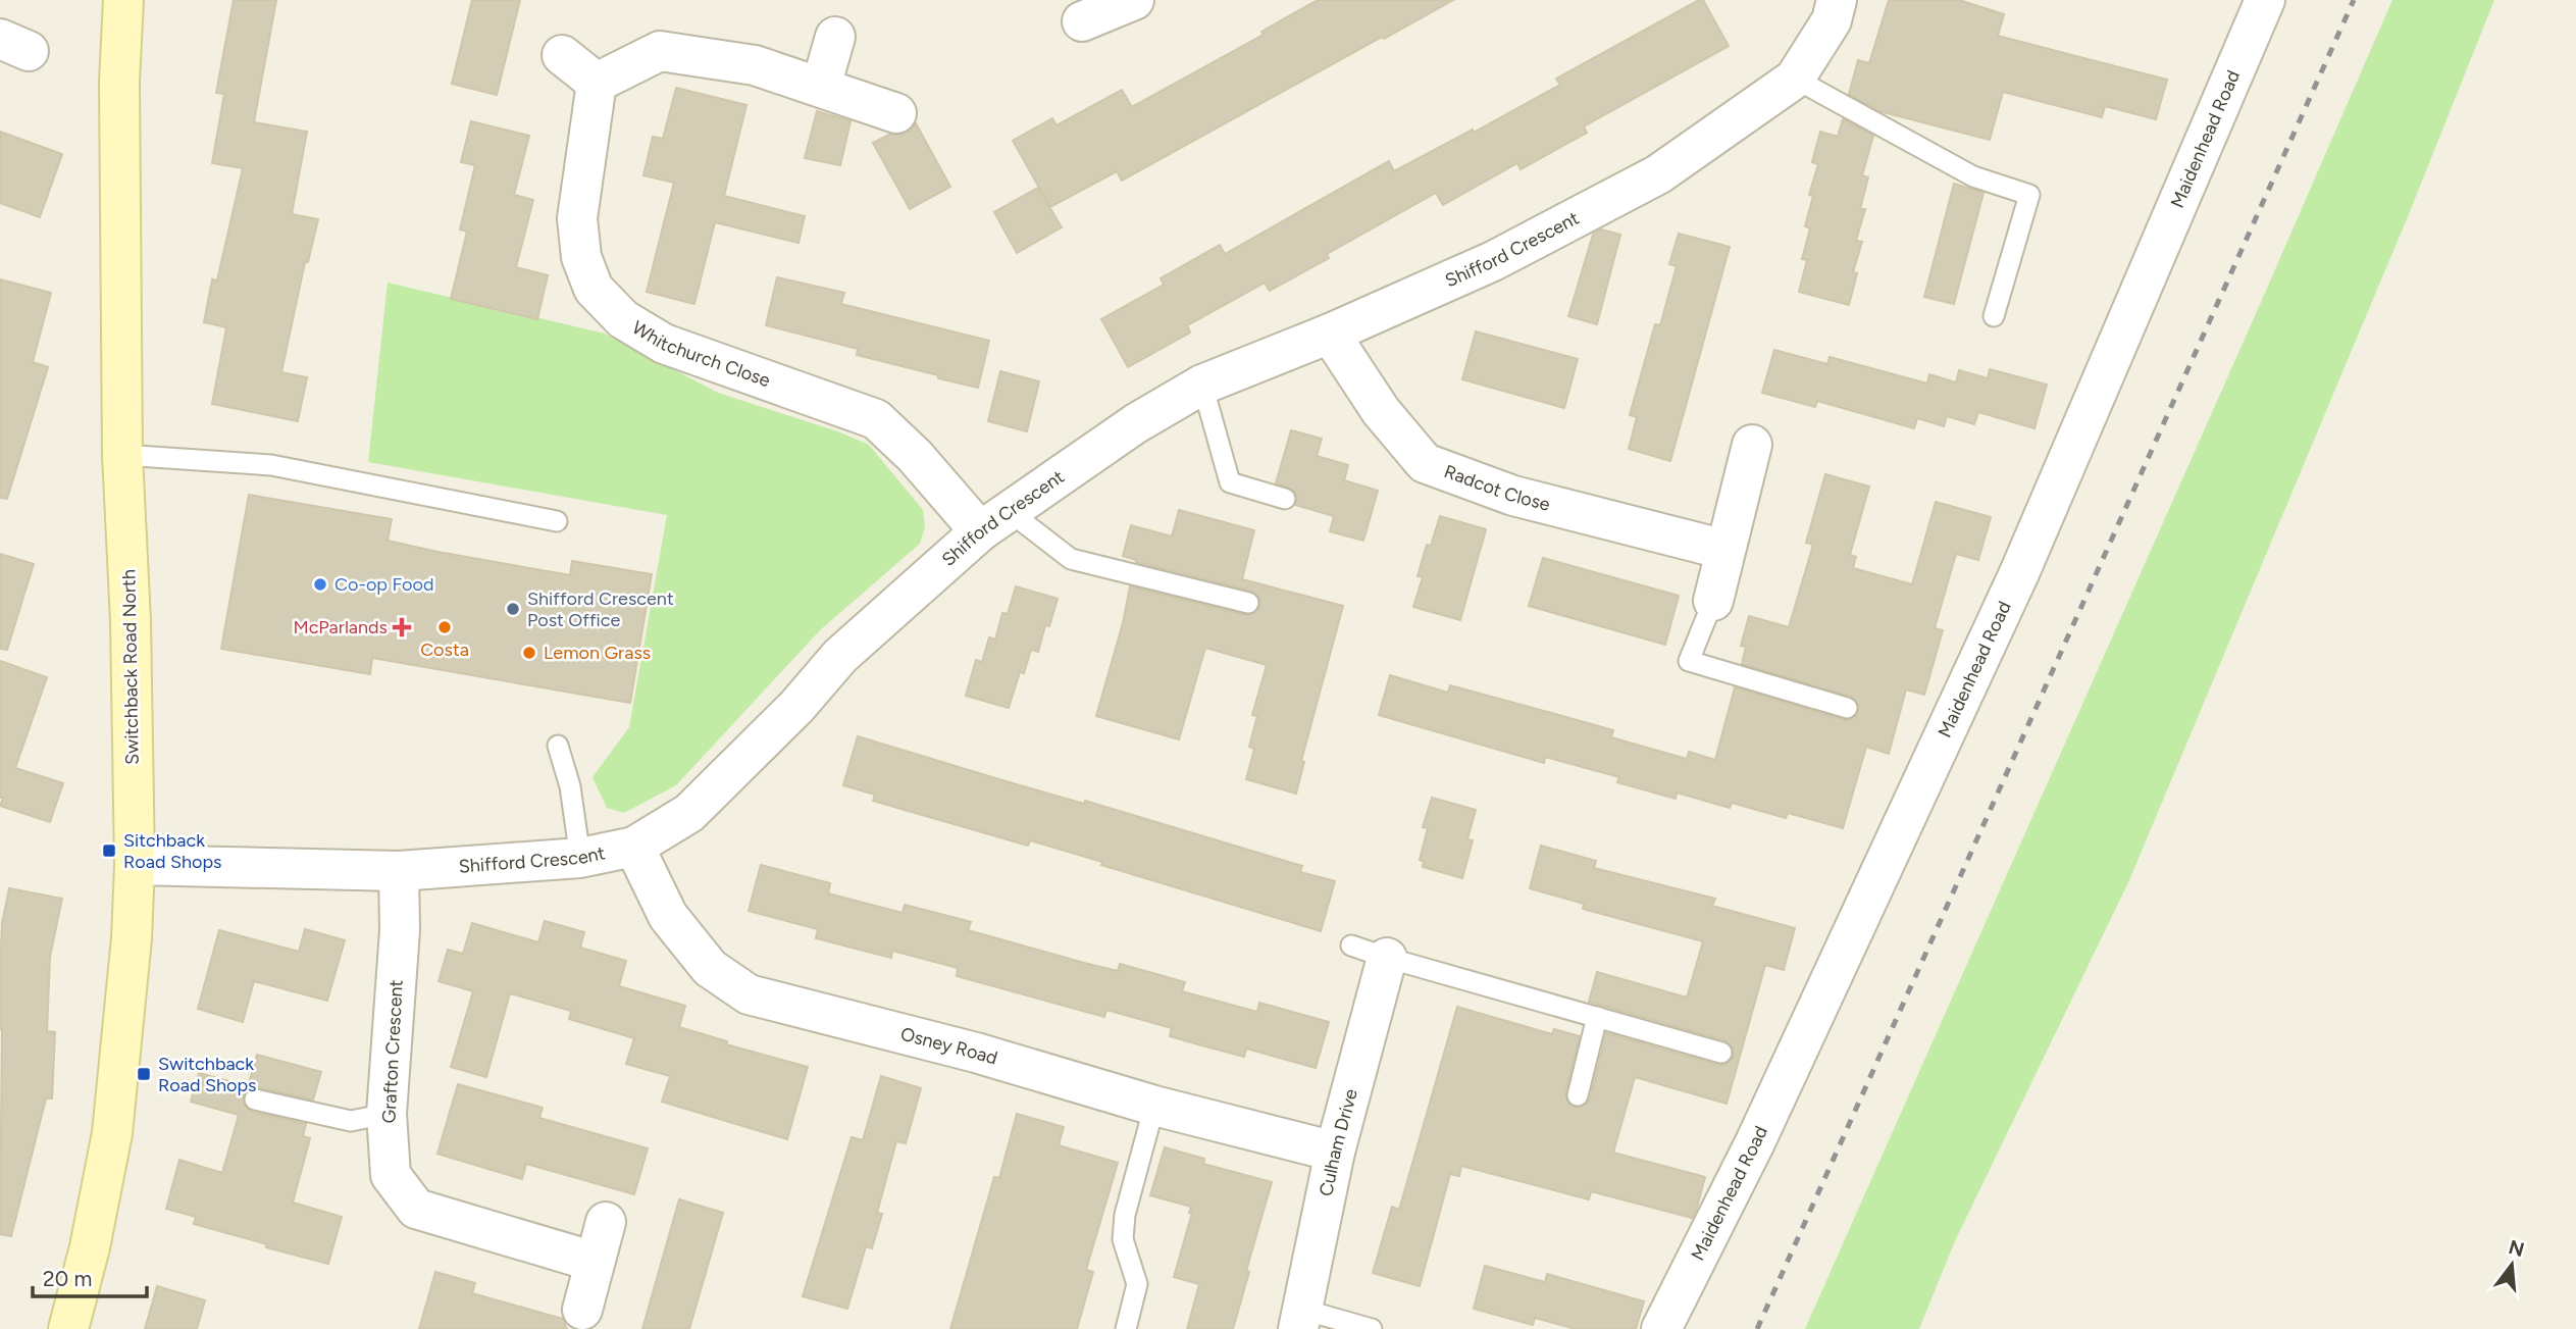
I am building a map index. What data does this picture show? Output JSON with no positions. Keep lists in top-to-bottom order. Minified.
{"streets":{"main road":["Switchback Road North"],"street":["Maidenhead Road","Shifford Crescent","Whitchurch Close","Radcot Close","Osney Road","Grafton Crescent","Culham Drive"]},"crossings":[["Shifford Crescent","Whitchurch Close"],["Shifford Crescent","Radcot Close"],["Shifford Crescent","Switchback Road North"],["Shifford Crescent","Osney Road"],["Shifford Crescent","Grafton Crescent"],["Osney Road","Culham Drive"]],"places":{"other":["Co-op Food","Shifford Crescent Post Office","Costa","Lemon Grass"],"health":["McParlands"],"transit":["Sitchback Road Shops","Switchback Road Shops"]},"scale_bar":"20 m","north":"top"}
